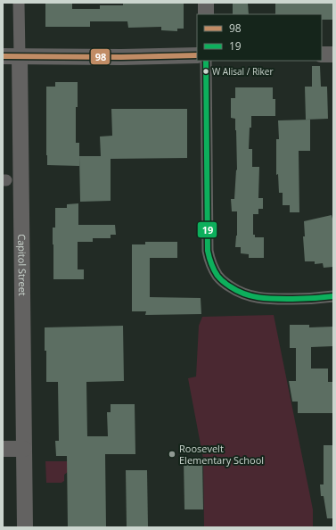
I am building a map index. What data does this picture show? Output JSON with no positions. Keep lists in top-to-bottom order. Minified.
{"streets":{"street":["Capitol Street"]},"places":["W Alisal / Riker","Roosevelt Elementary School"],"lines":["transit line 98","transit line 19"],"legend":["98","19"]}
